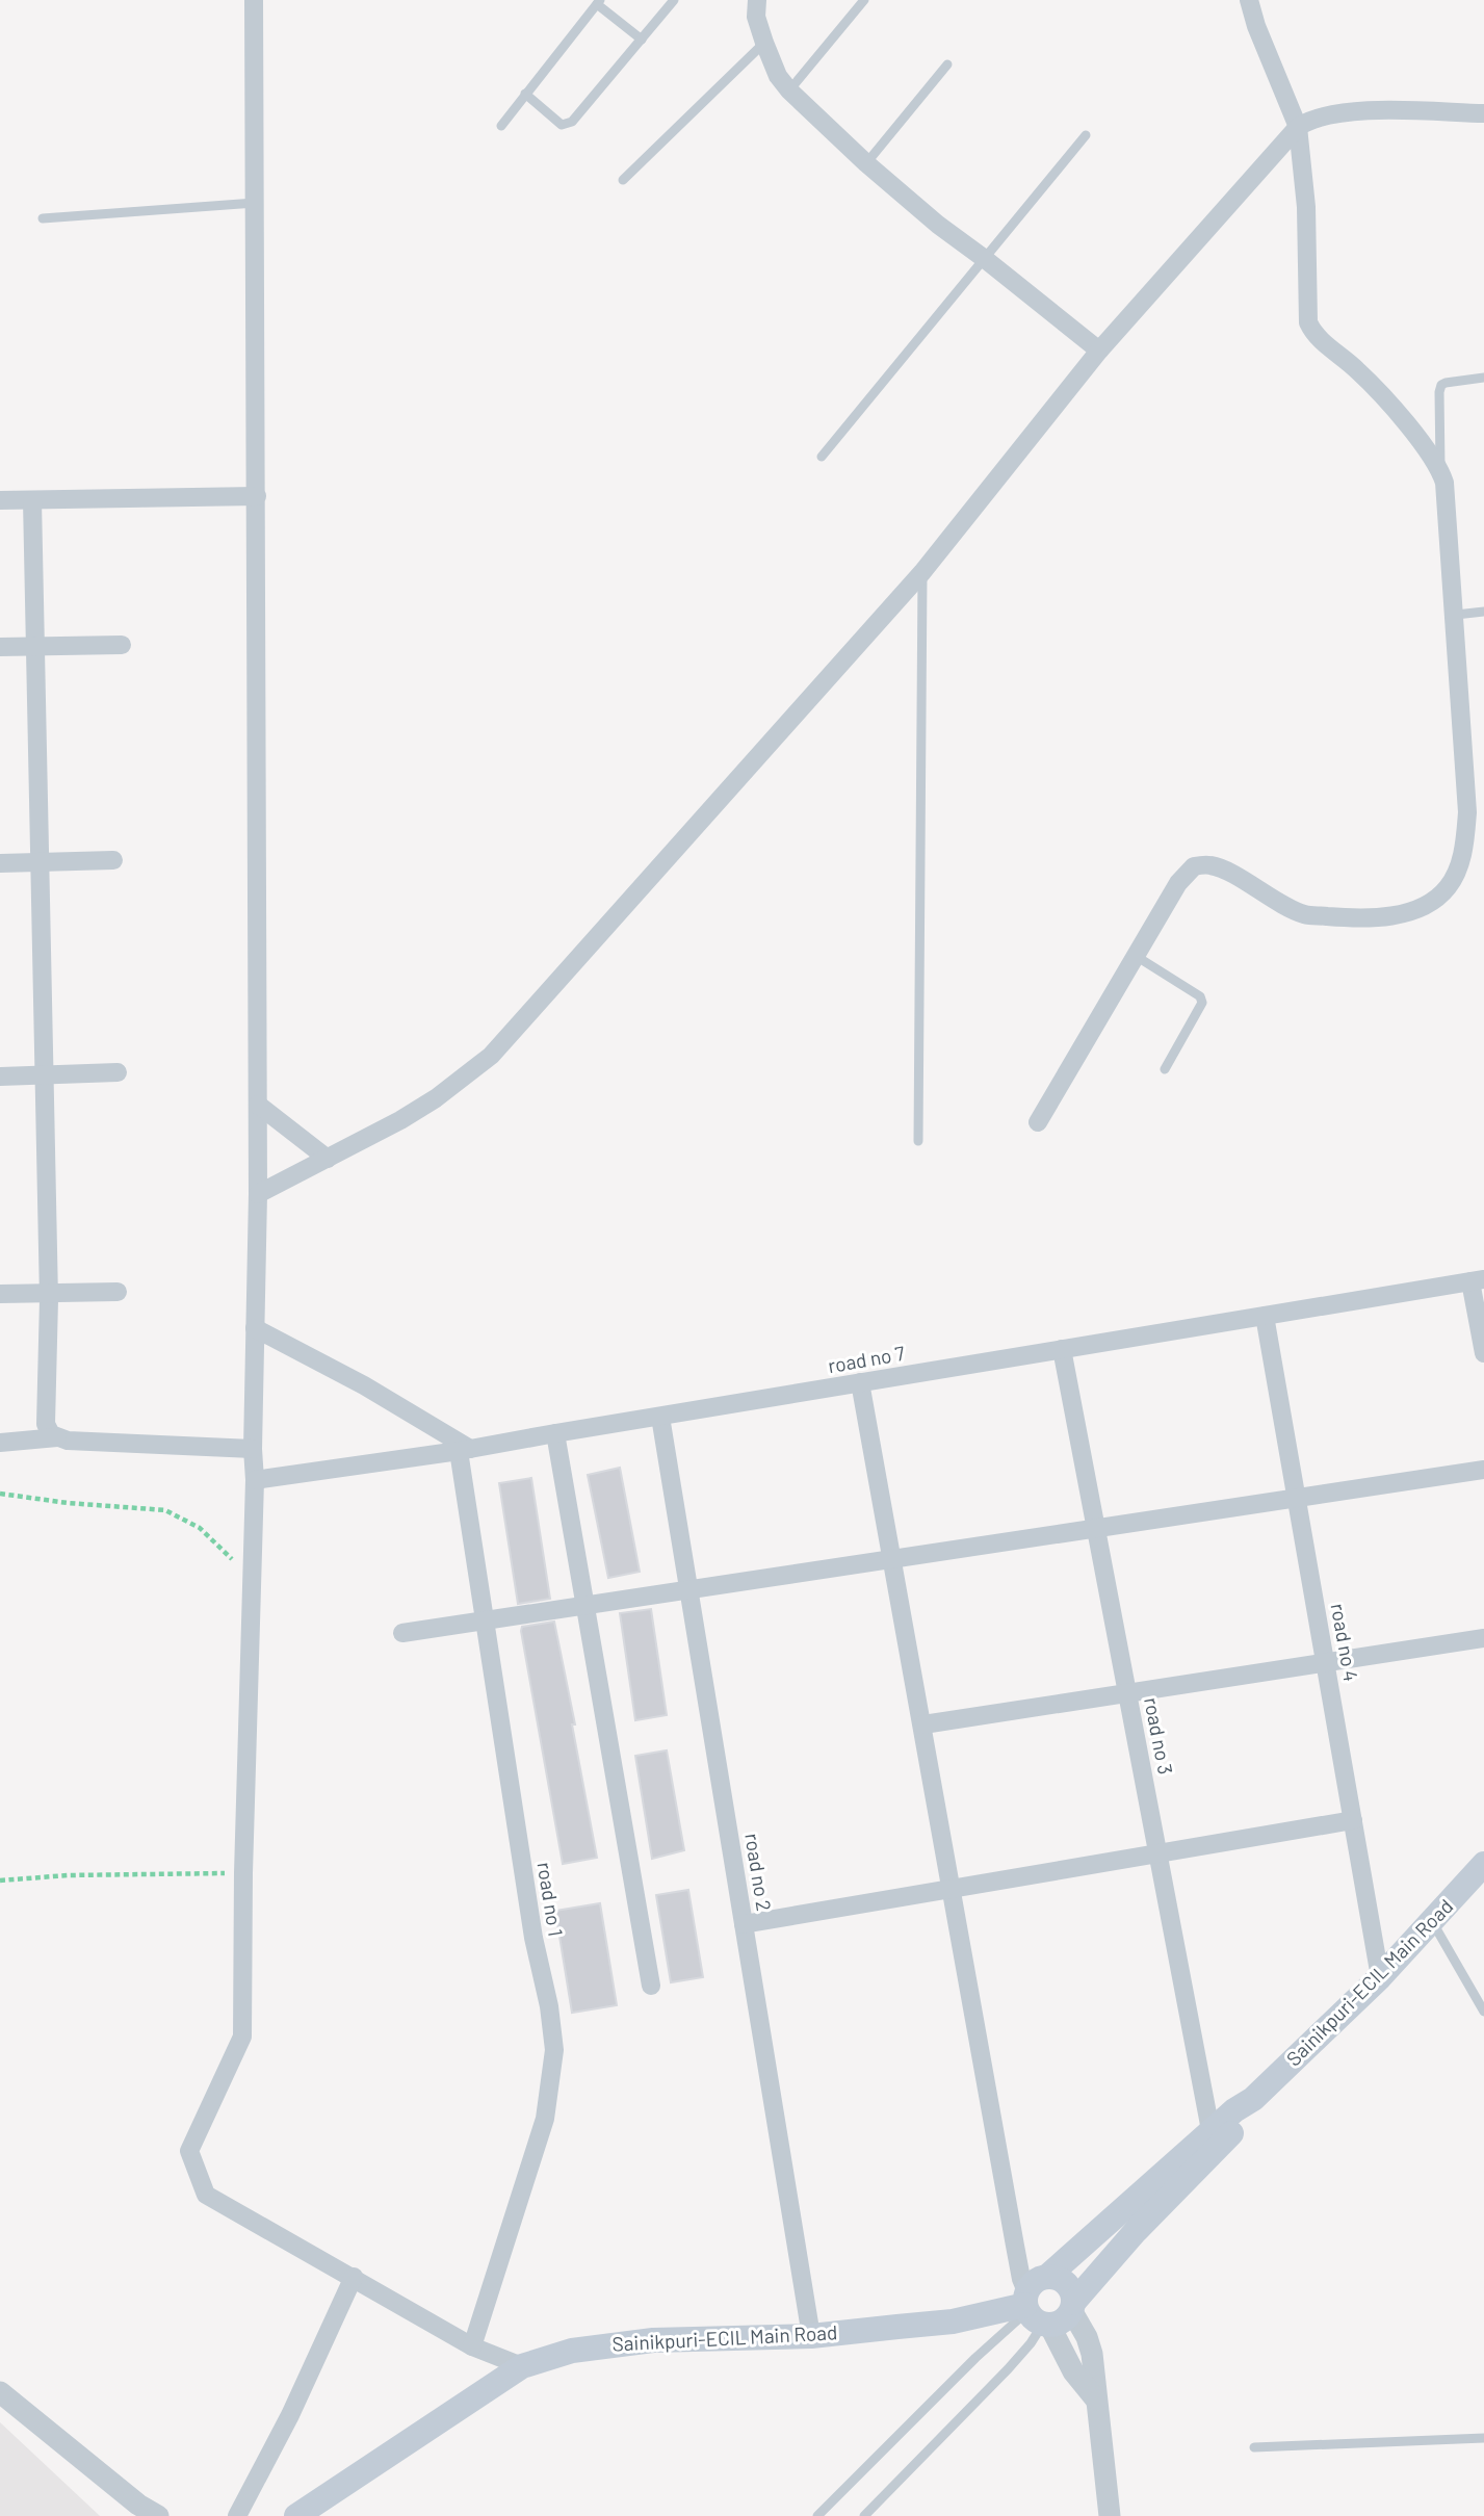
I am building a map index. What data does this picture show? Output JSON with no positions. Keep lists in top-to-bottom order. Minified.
{"streets":{"main road":["Sainikpuri-ECIL Main Road"],"street":["road no 7","road no 4","road no 3","road no 2","road no 1"]},"crossings":[["road no 7","road no 4"],["road no 7","road no 3"],["road no 7","road no 2"],["road no 7","road no 1"],["road no 4","Sainikpuri-ECIL Main Road"],["road no 3","Sainikpuri-ECIL Main Road"],["road no 2","Sainikpuri-ECIL Main Road"]]}
